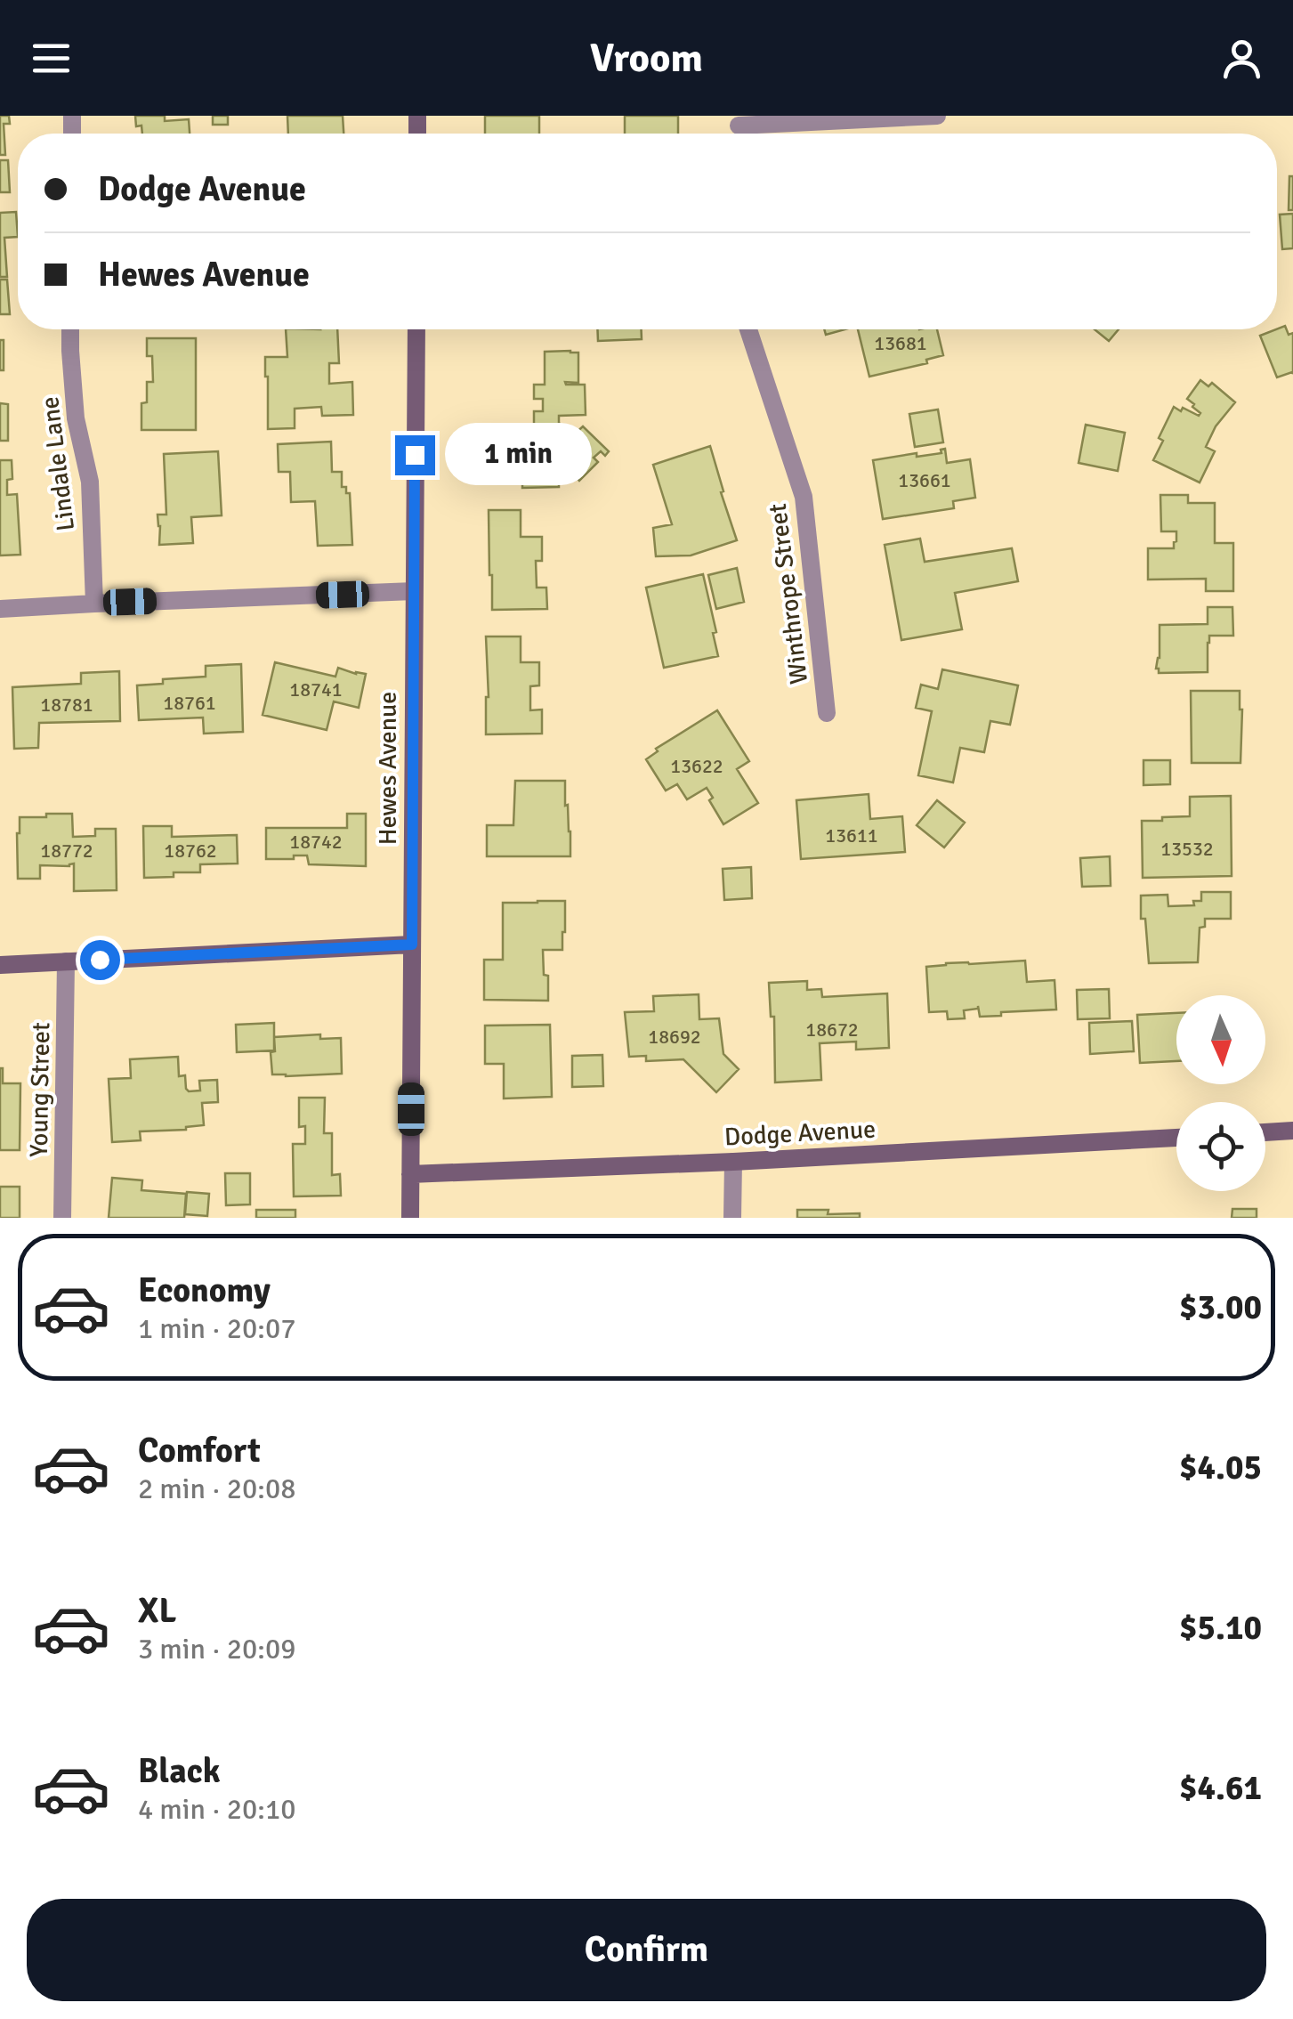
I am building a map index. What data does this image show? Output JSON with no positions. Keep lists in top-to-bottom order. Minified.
{"streets":{"street":["Lindale Lane","Winthrope Street","Hewes Avenue","Young Street","Dodge Avenue"]},"crossings":[["Hewes Avenue","Dodge Avenue"]],"house_numbers":["13681","13661","18741","18761","18781","13622","13611","18742","13532","18772","18762","18672","18692"],"north":"bottom","page":{"header":"Vroom","banner":["Dodge Avenue","Hewes Avenue"],"bubble":"1 min","list":[{"name":"Economy","note":"1 min · 20:07","value":"$3.00"},{"name":"Comfort","note":"2 min · 20:08","value":"$4.05"},{"name":"XL","note":"3 min · 20:09","value":"$5.10"},{"name":"Black","note":"4 min · 20:10","value":"$4.61"}],"buttons":"Confirm"}}
